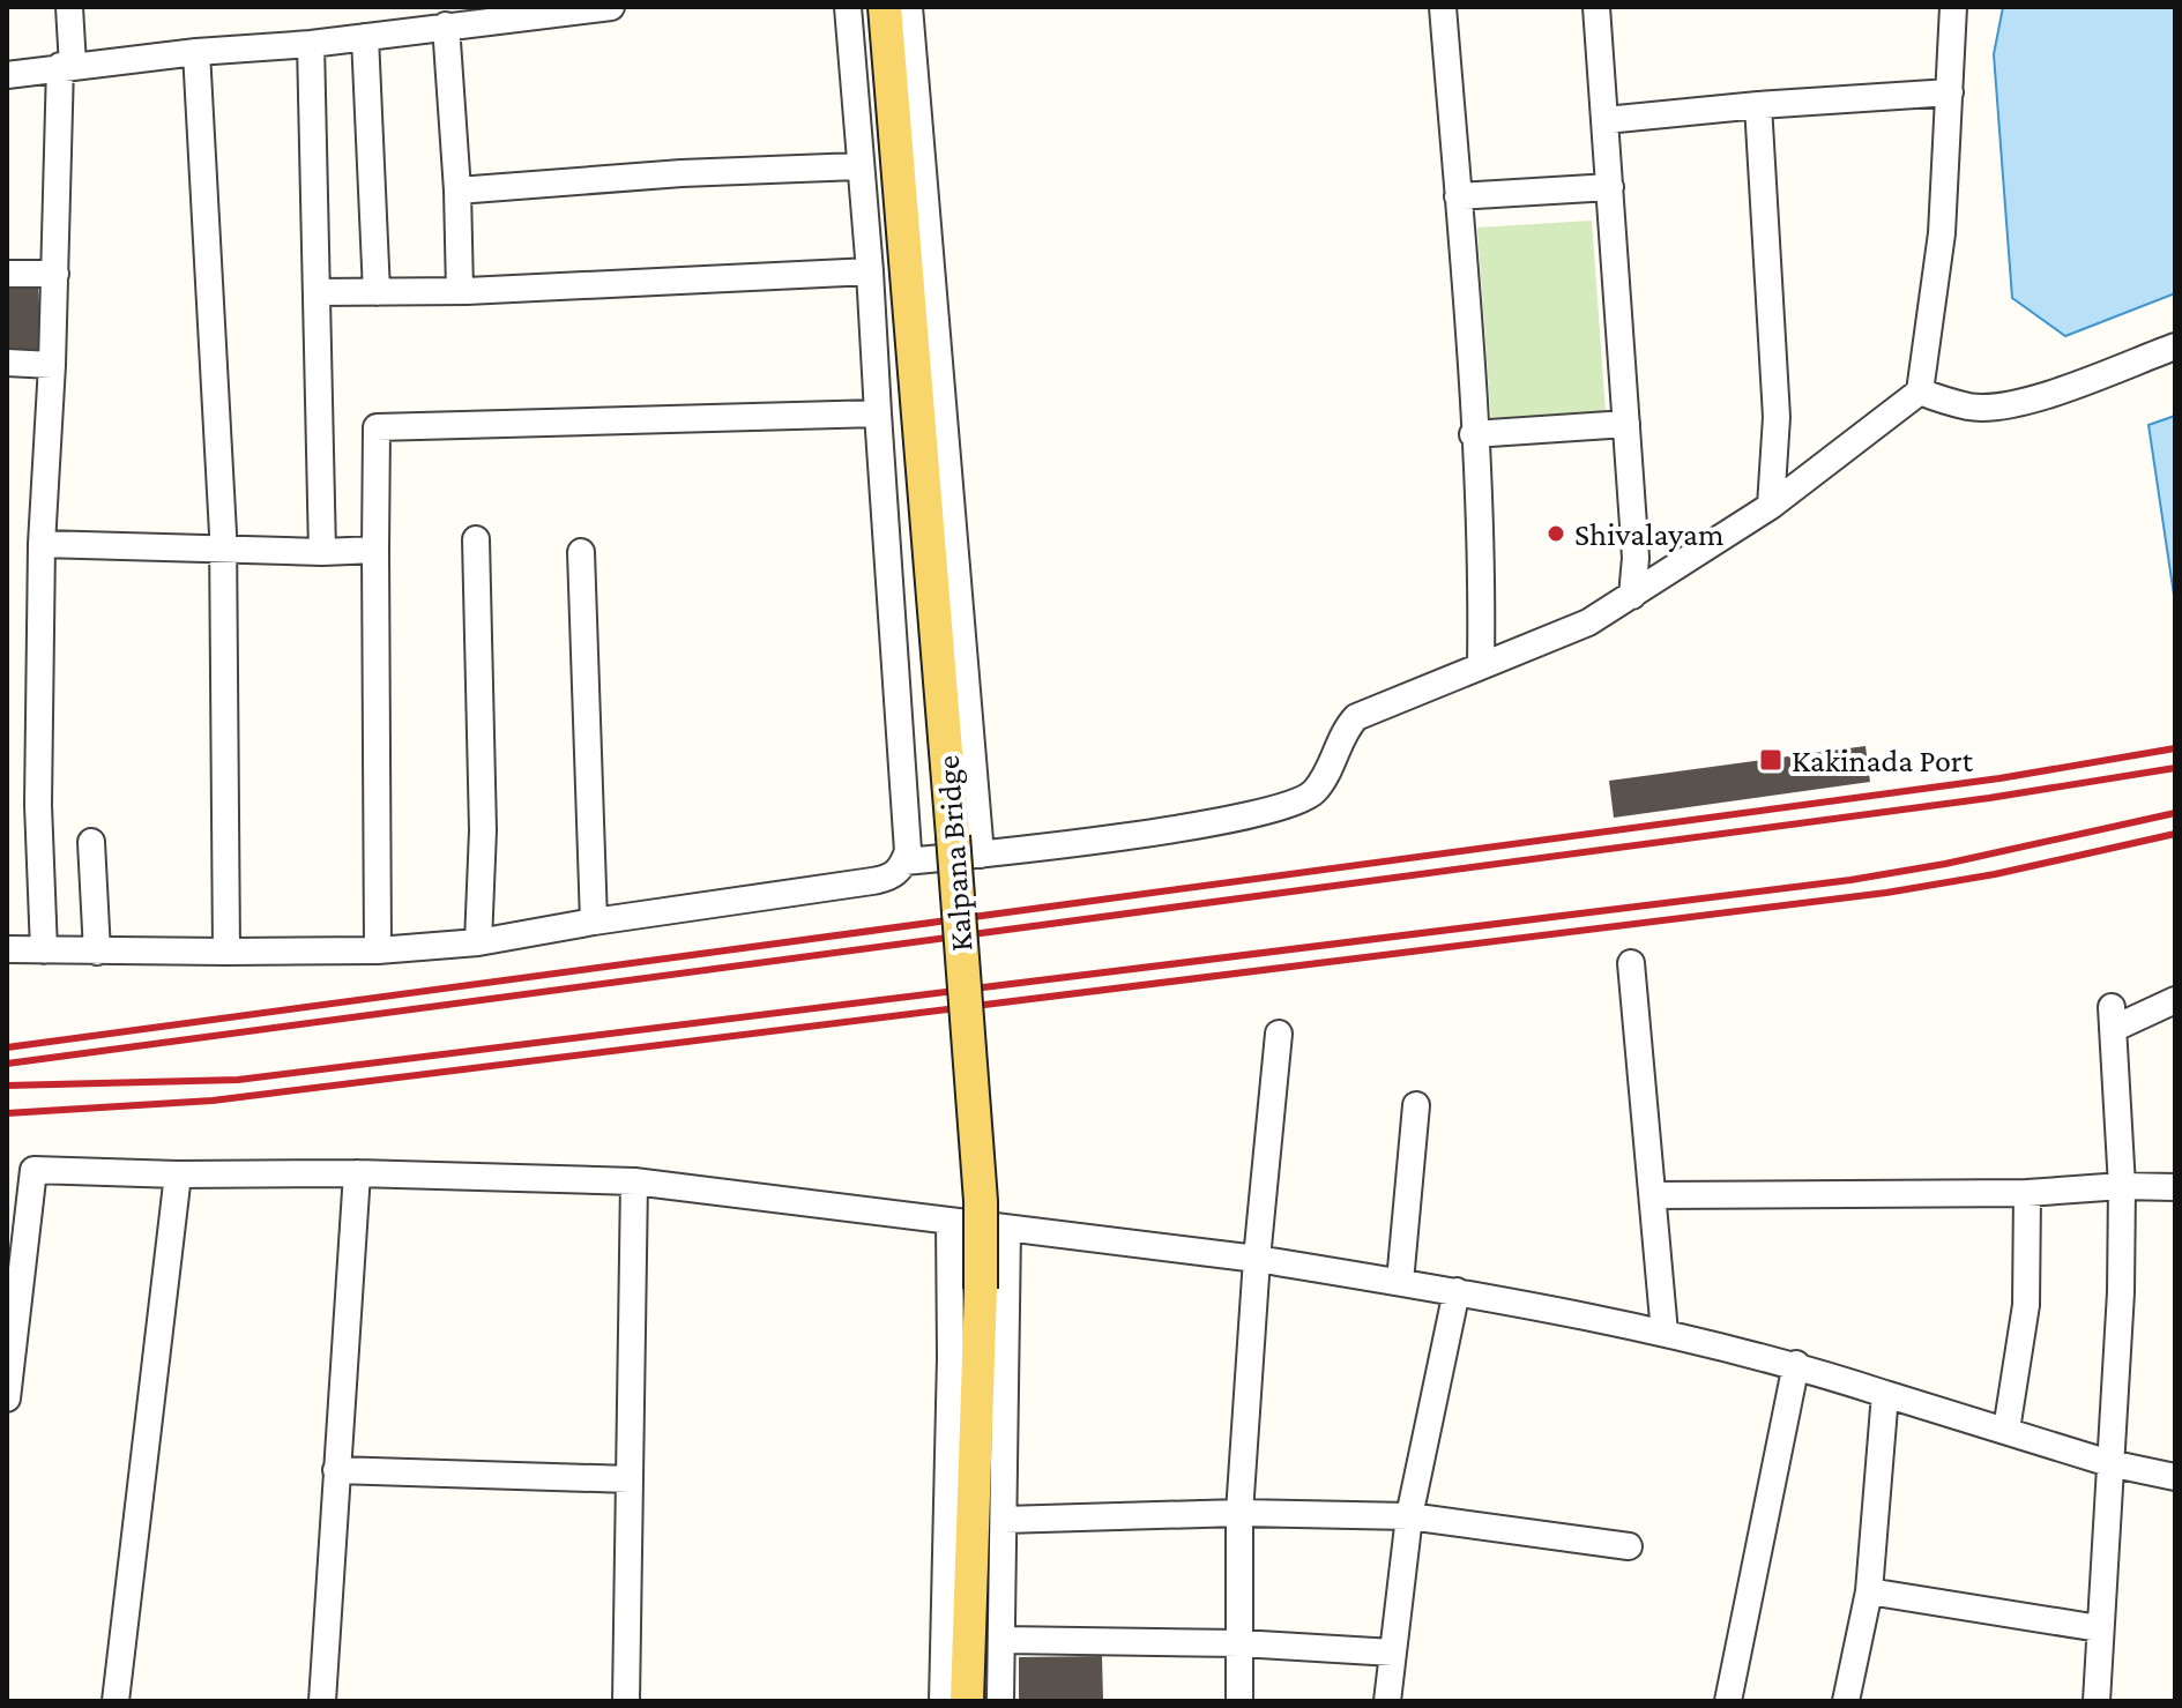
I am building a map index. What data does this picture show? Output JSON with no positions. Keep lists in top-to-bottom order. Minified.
{"streets":{"main road":["Kalpana Bridge"]},"places":{"other":["Shivalayam"],"transit":["Kakinada Port"]}}
